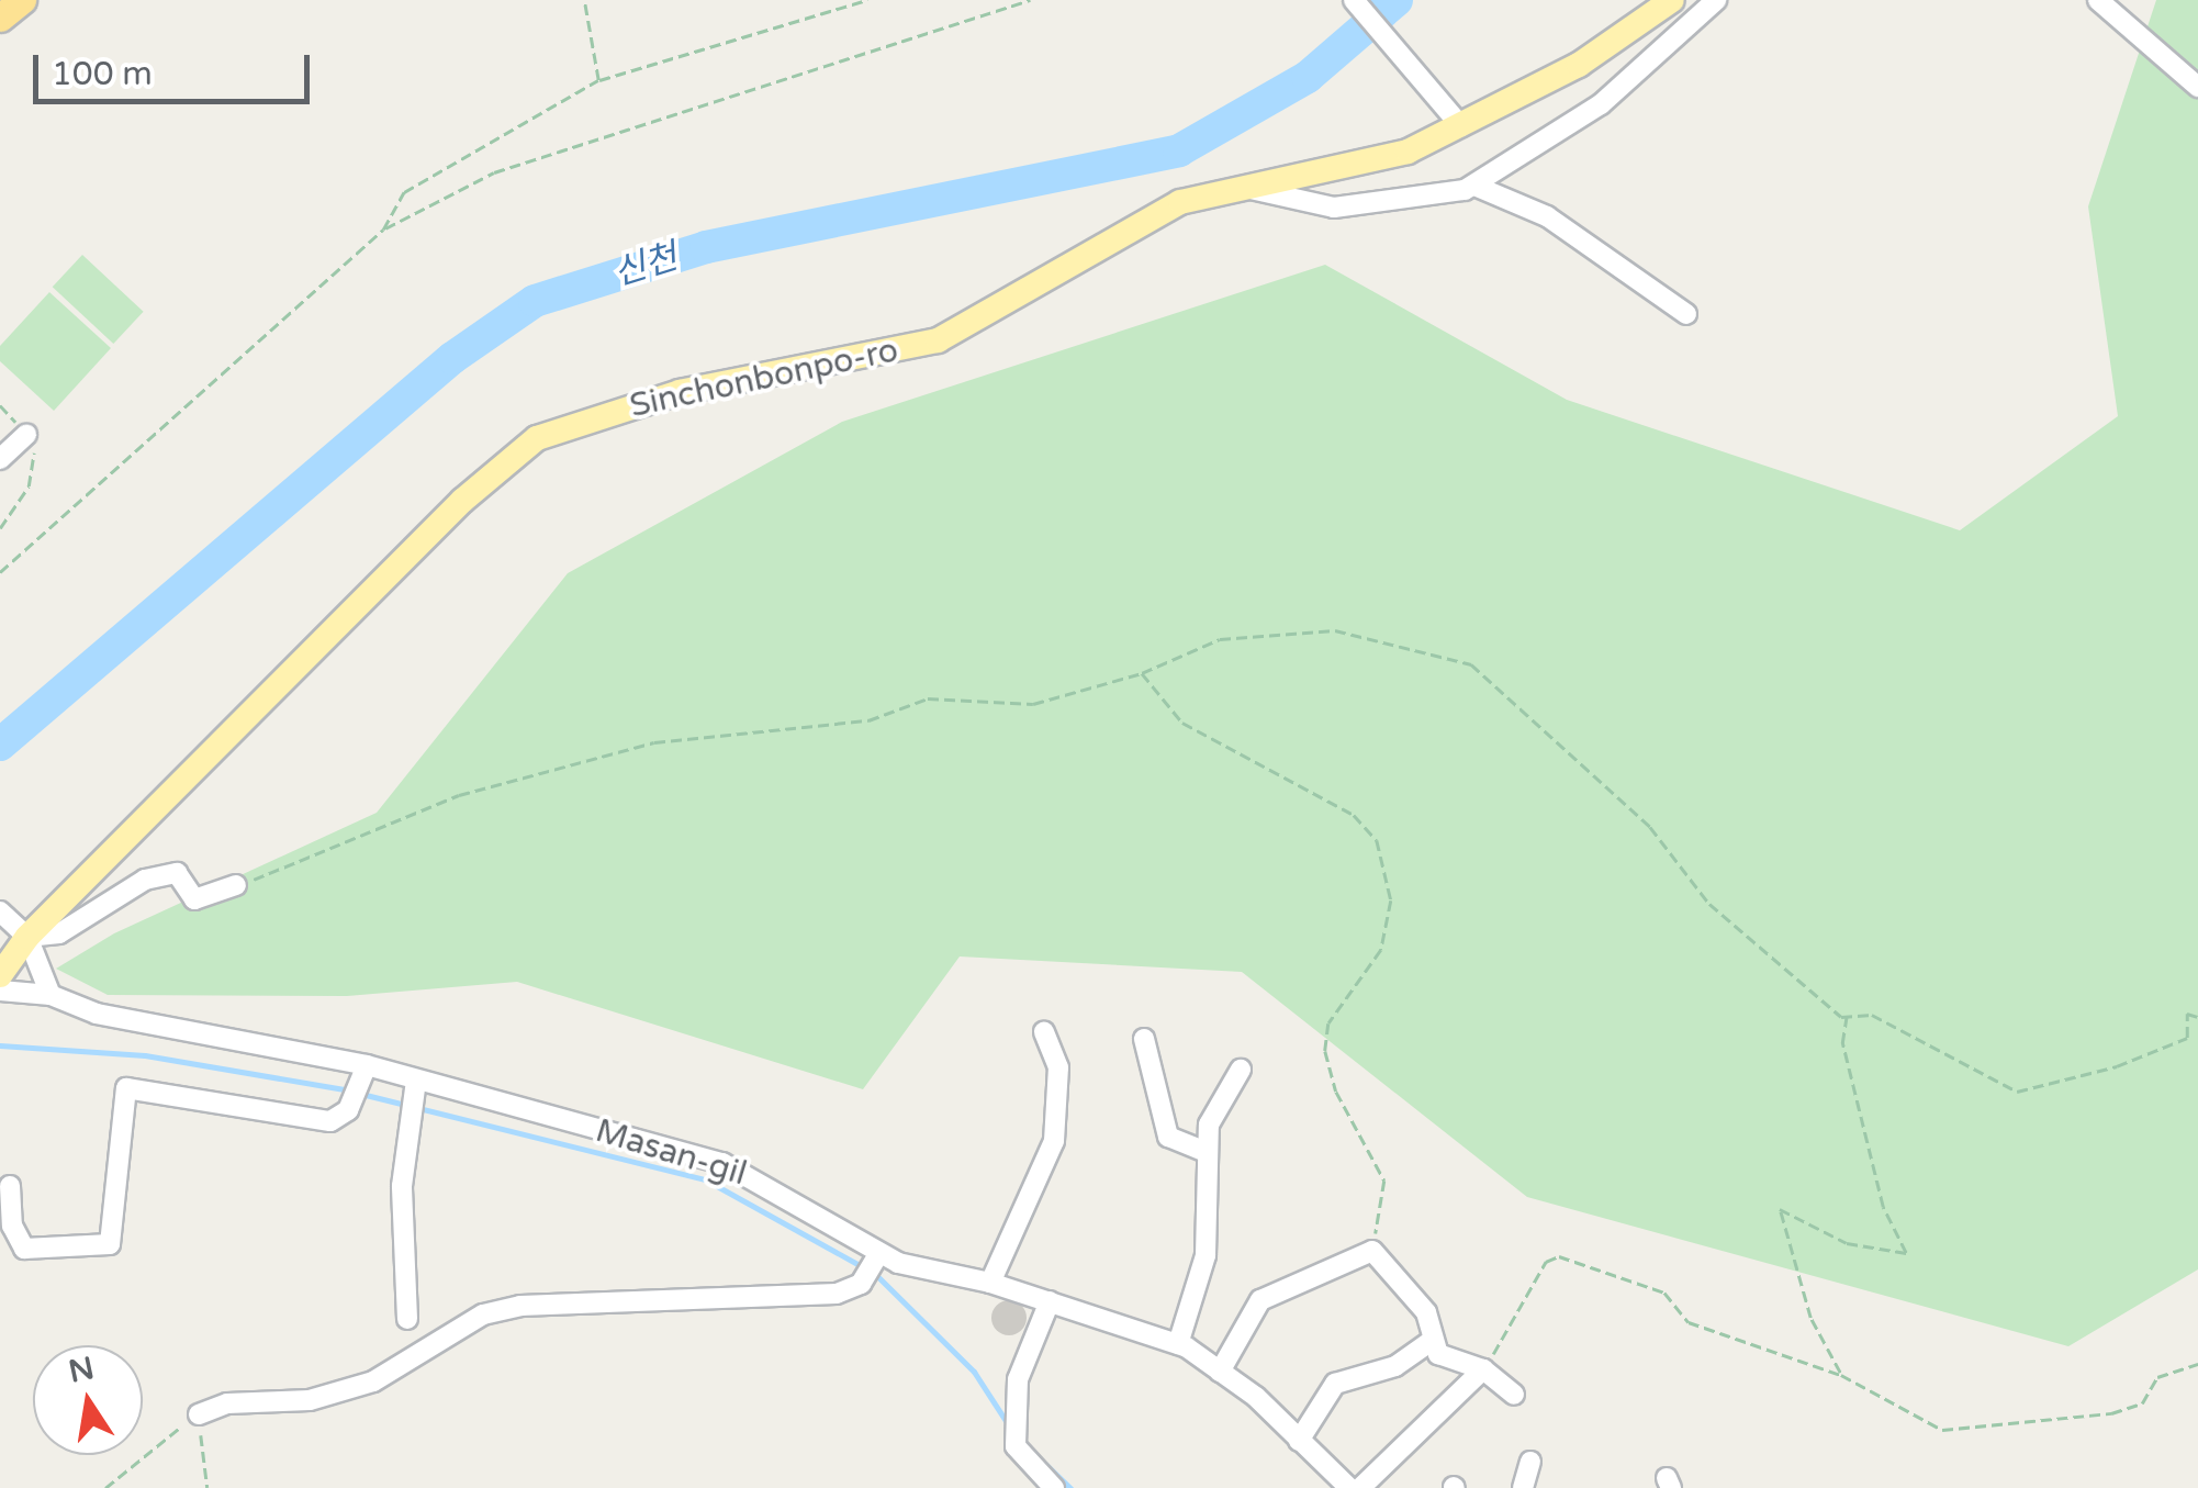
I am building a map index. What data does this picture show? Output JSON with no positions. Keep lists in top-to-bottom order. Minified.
{"streets":{"main road":["Sinchonbonpo-ro"],"street":["Masan-gil"]},"water":["신천"],"scale_bar":"100 m","north":"top"}
